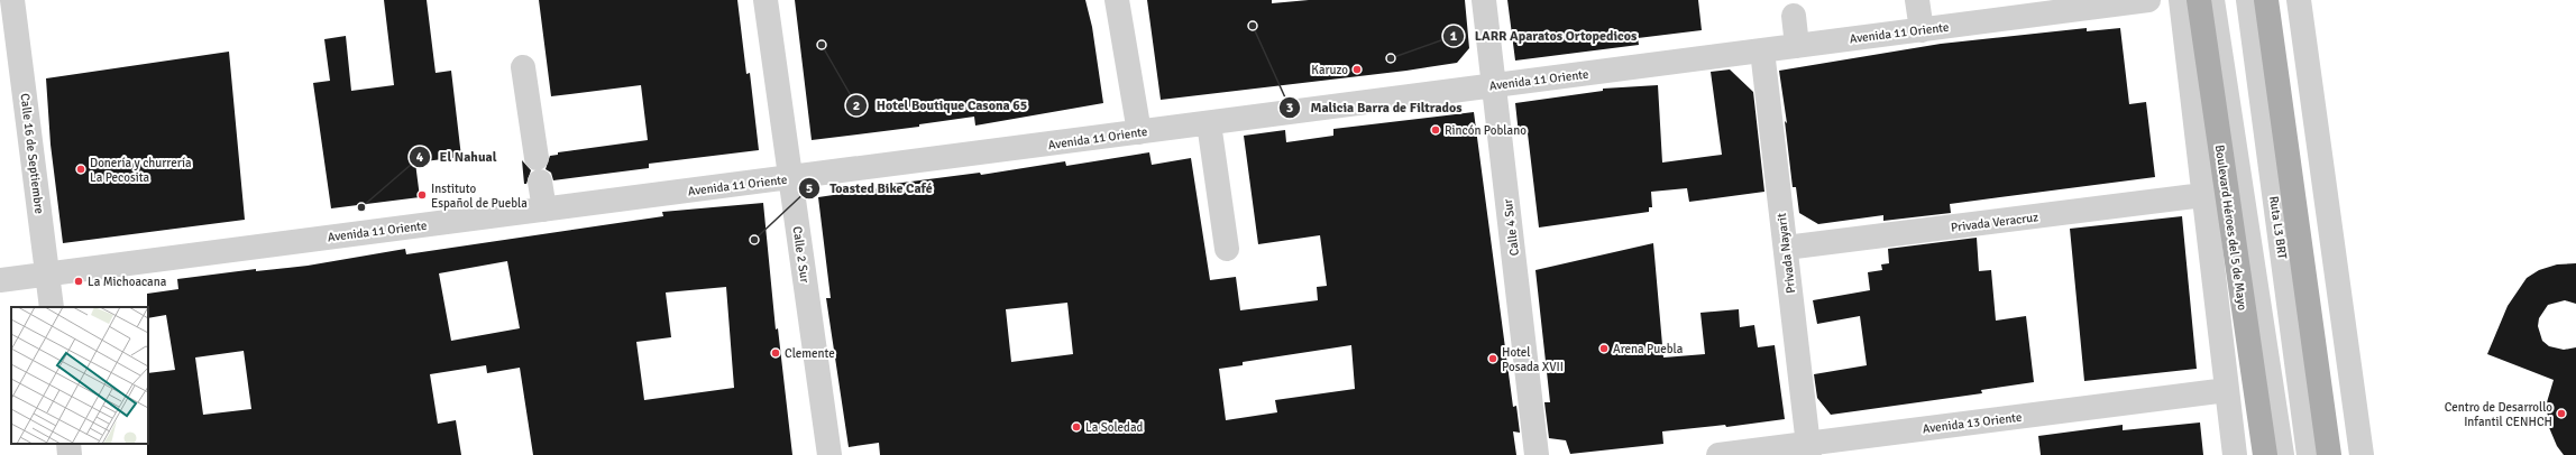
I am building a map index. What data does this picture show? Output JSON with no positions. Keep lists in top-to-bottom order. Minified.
{"streets":{"main road":["Boulevard Héroes del 5 de Mayo"],"street":["Avenida 11 Oriente","Calle 16 de Septiembre","Privada Veracruz","Calle 4 Sur","Ruta L3 BRT","Privada Nayarit","Calle 2 Sur","Avenida 13 Oriente"]},"crossings":[["Avenida 11 Oriente","Calle 16 de Septiembre"],["Avenida 11 Oriente","Calle 4 Sur"],["Avenida 11 Oriente","Privada Nayarit"],["Avenida 11 Oriente","Calle 2 Sur"],["Privada Veracruz","Boulevard Héroes del 5 de Mayo"],["Privada Veracruz","Privada Nayarit"],["Boulevard Héroes del 5 de Mayo","Avenida 13 Oriente"],["Privada Nayarit","Avenida 13 Oriente"]],"places":["Malicia Barra de Filtrados","Hotel Boutique Casona 65","LARR Aparatos Ortopedicos","Karuzo","Rincón Poblano","Donería y churrería La Pecosita","Instituto Español de Puebla","El Nahual","Toasted Bike Café","La Michoacana","Arena Puebla","Clemente","Hotel Posada XVII","Centro de Desarrollo Infantil CENHCH","La Soledad"]}
